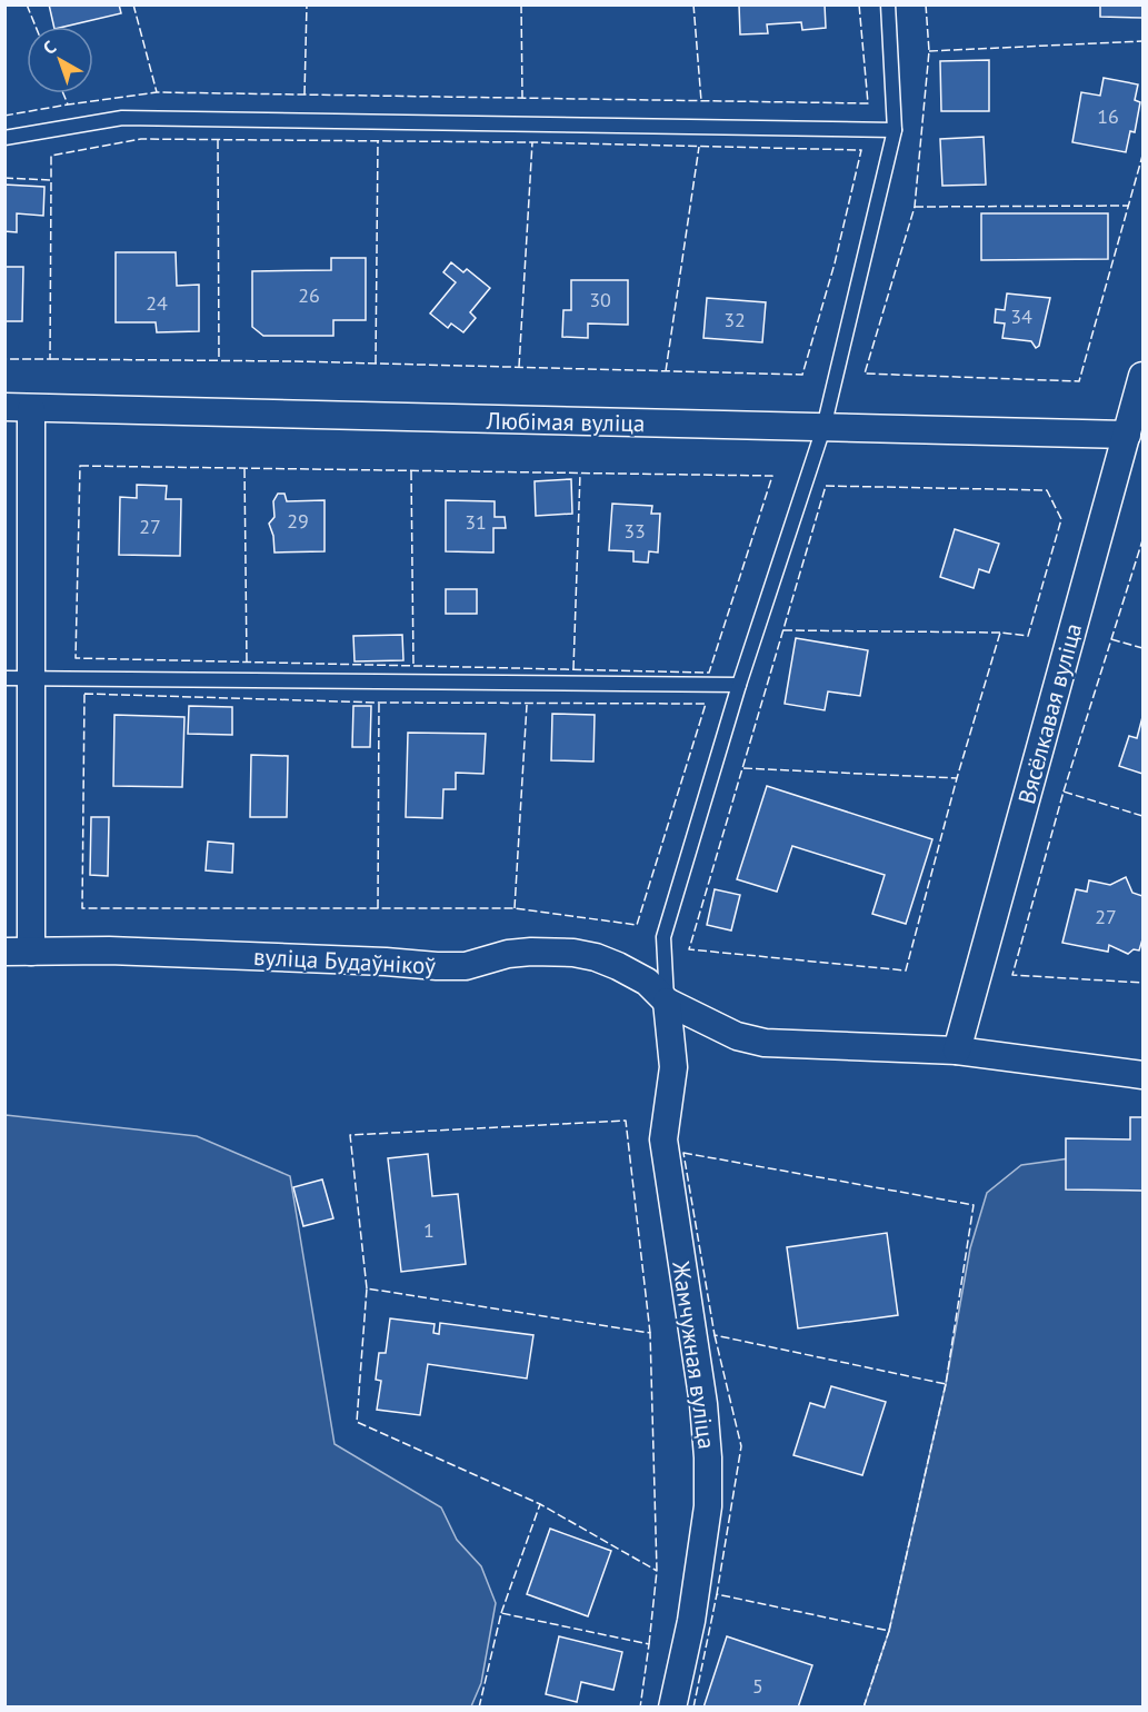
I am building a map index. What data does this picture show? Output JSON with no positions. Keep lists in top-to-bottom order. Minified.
{"streets":{"street":["Любімая вуліца","Вясёлкавая вуліца","вуліца Будаўнікоў","Жамчужная вуліца"]},"crossings":[["Любімая вуліца","Вясёлкавая вуліца"],["Вясёлкавая вуліца","вуліца Будаўнікоў"],["вуліца Будаўнікоў","Жамчужная вуліца"]],"house_numbers":["16","26","30","24","34","32","29","31","27","33","27","1","5"],"north":"top left"}
